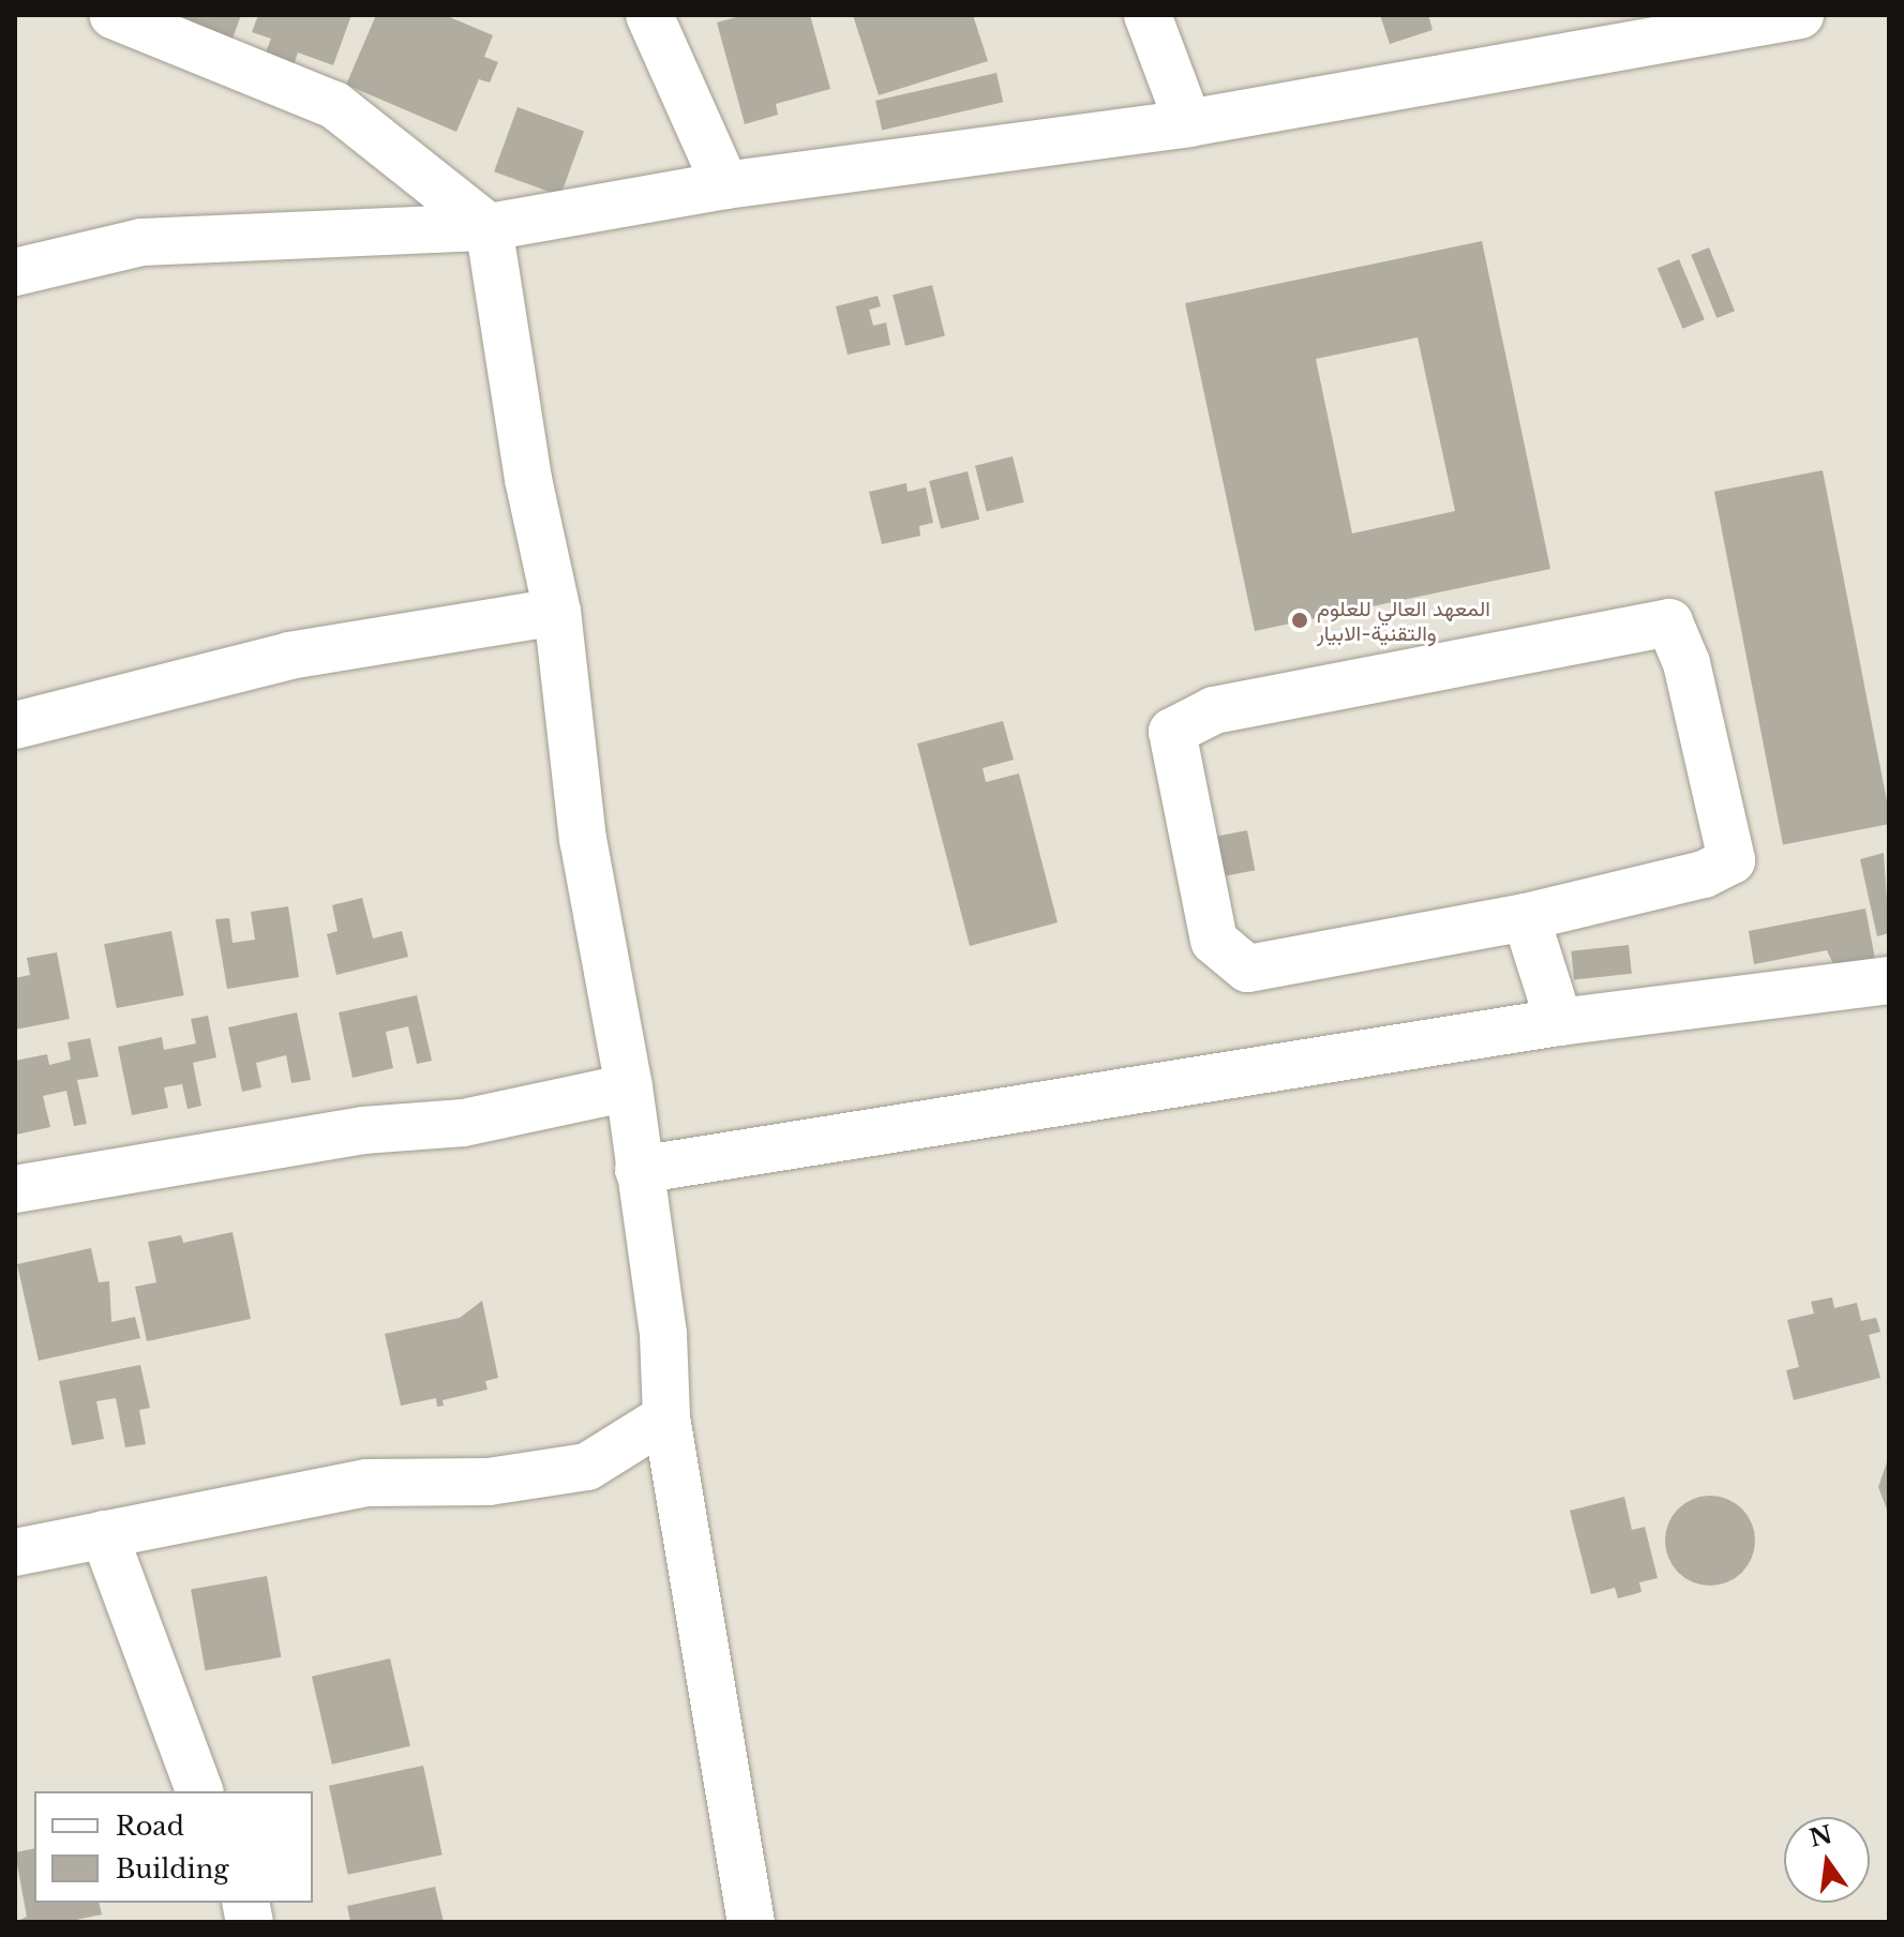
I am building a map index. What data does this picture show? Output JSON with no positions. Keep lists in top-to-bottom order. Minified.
{"places":["المعهد العالي للعلوم والتقنية-الابيار"],"legend":["Road","Building"],"north":"top"}
